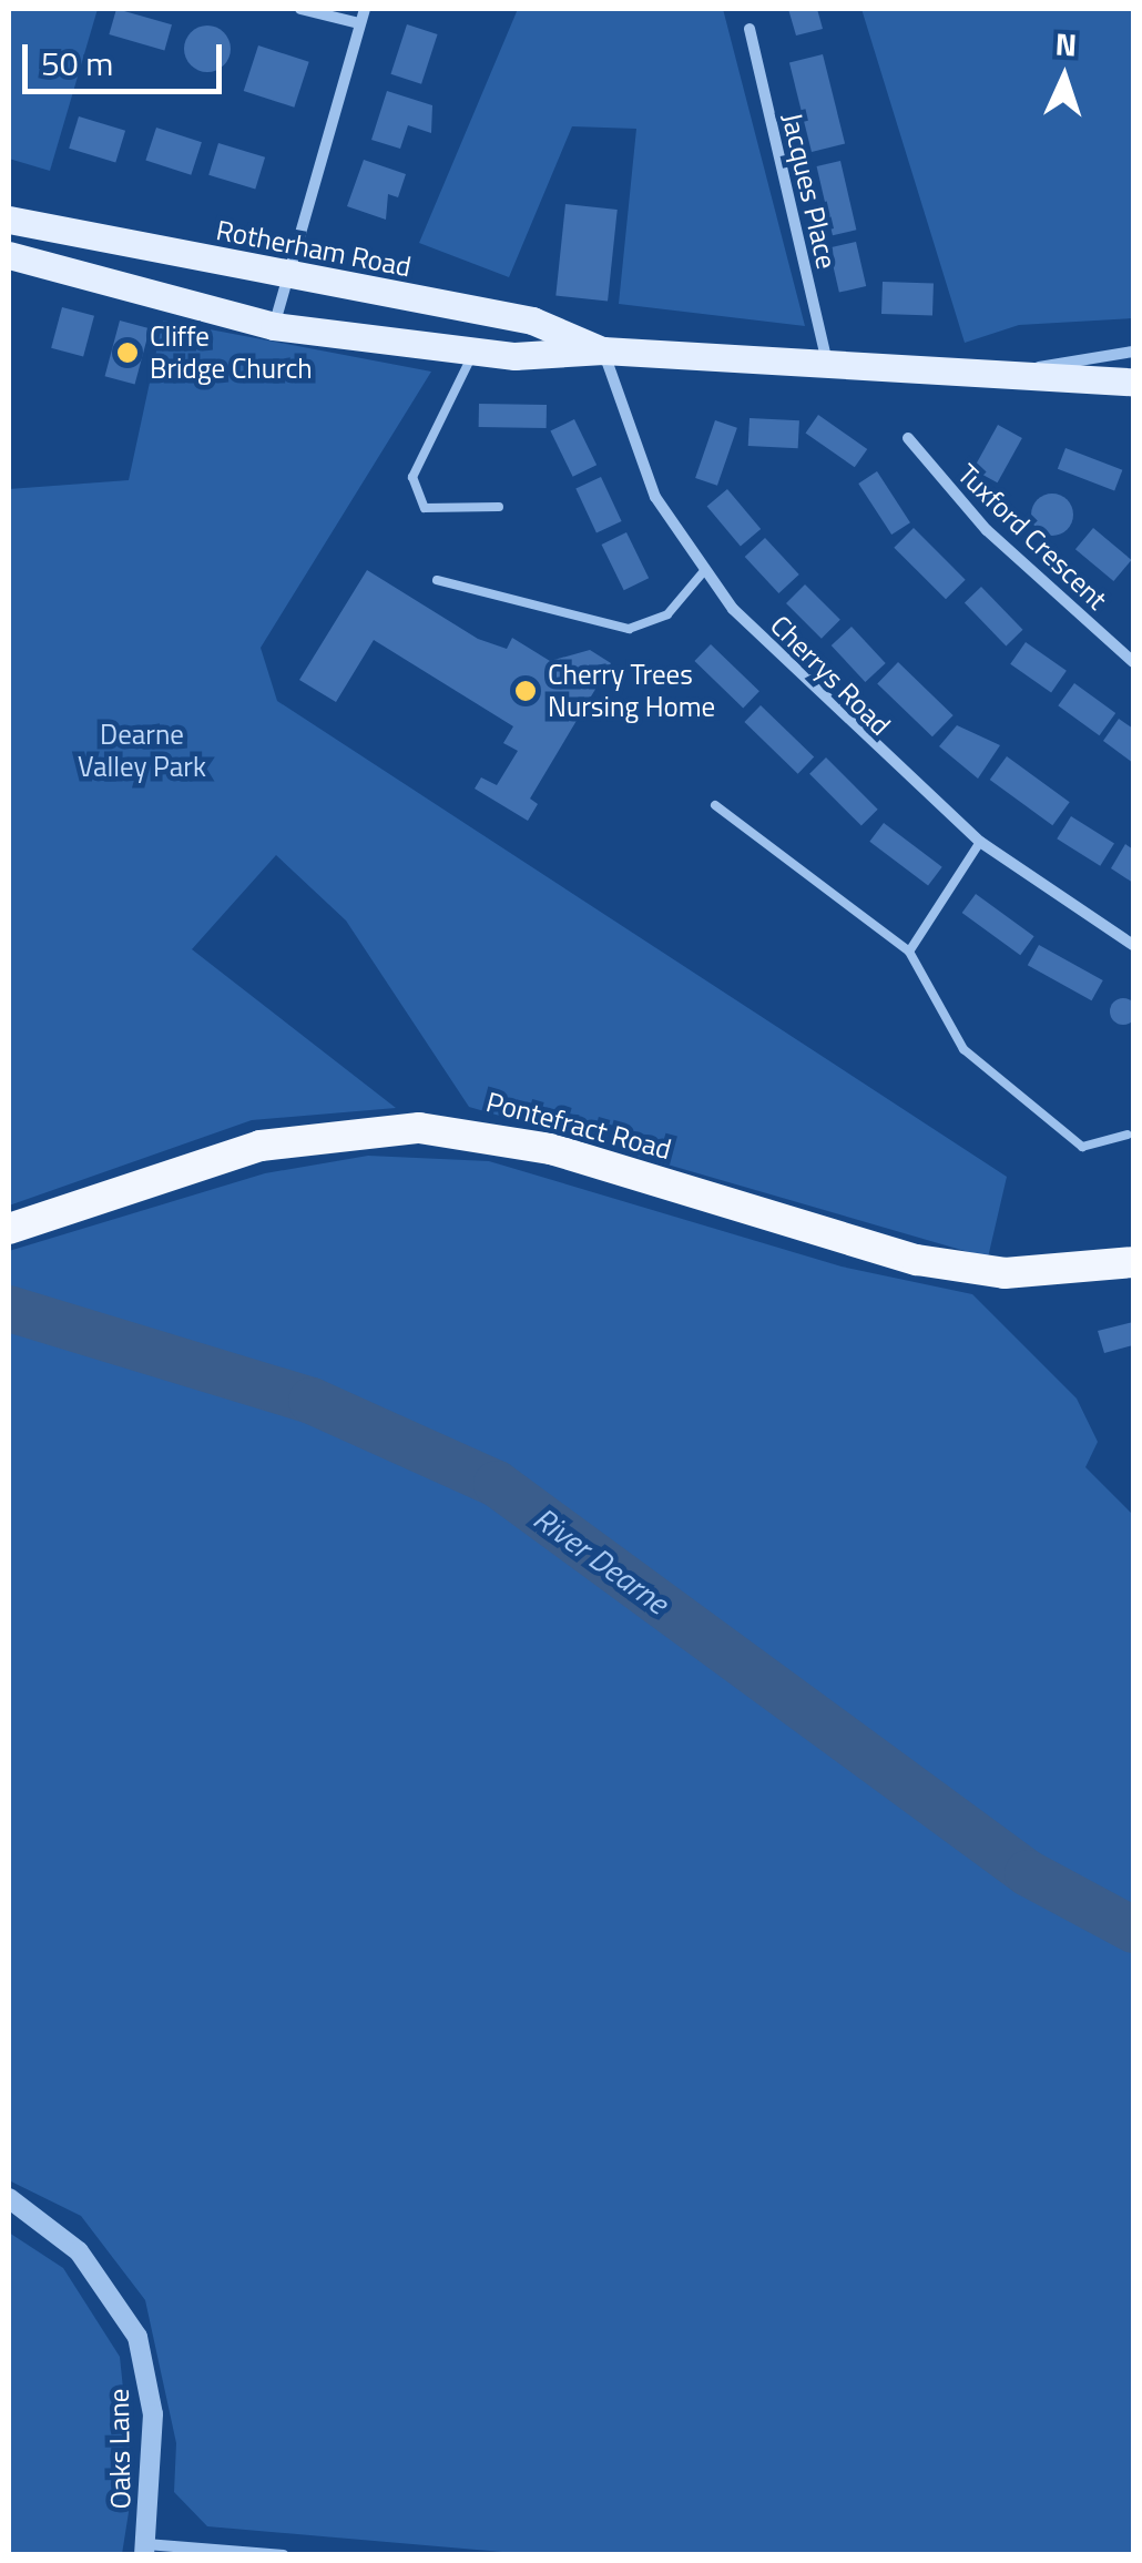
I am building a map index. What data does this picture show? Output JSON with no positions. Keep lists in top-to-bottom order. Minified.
{"streets":{"highway":["Pontefract Road"],"main road":["Rotherham Road"],"street":["Jacques Place","Tuxford Crescent","Cherrys Road","Oaks Lane"]},"crossings":[["Jacques Place","Rotherham Road"],["Rotherham Road","Cherrys Road"]],"water":["River Dearne"],"parks":["Dearne Valley Park"],"places":["Cliffe Bridge Church","Cherry Trees Nursing Home"],"scale_bar":"50 m","north":"top"}
